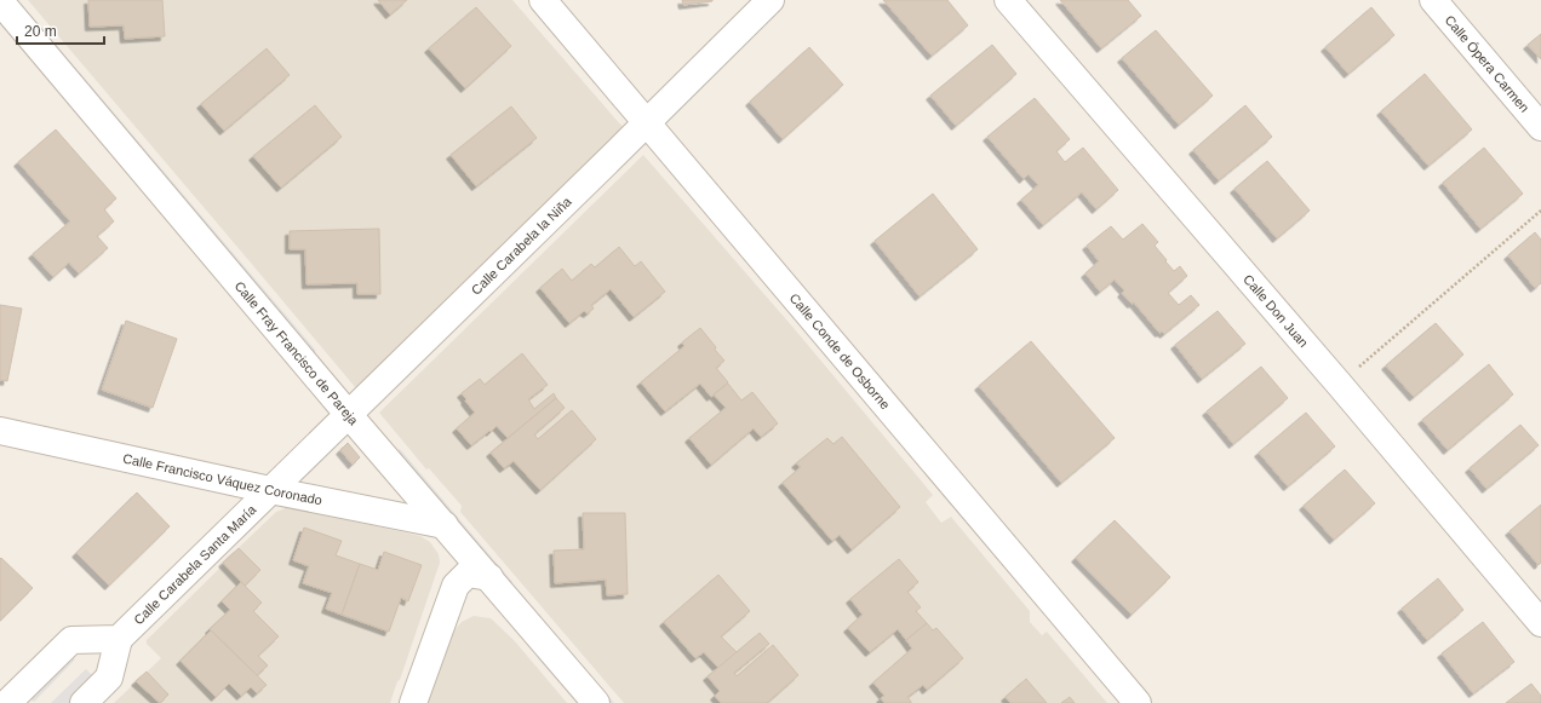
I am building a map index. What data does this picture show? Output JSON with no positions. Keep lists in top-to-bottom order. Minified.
{"streets":{"street":["Calle Ópera Carmen","Calle Carabela la Niña","Calle Don Juan","Calle Conde de Osborne","Calle Fray Francisco de Pareja","Calle Francisco Váquez Coronado","Calle Carabela Santa María"]},"crossings":[["Calle Carabela la Niña","Calle Conde de Osborne"],["Calle Carabela la Niña","Calle Fray Francisco de Pareja"],["Calle Carabela la Niña","Calle Francisco Váquez Coronado"],["Calle Carabela la Niña","Calle Carabela Santa María"],["Calle Fray Francisco de Pareja","Calle Francisco Váquez Coronado"],["Calle Francisco Váquez Coronado","Calle Carabela Santa María"]],"scale_bar":"20 m"}
